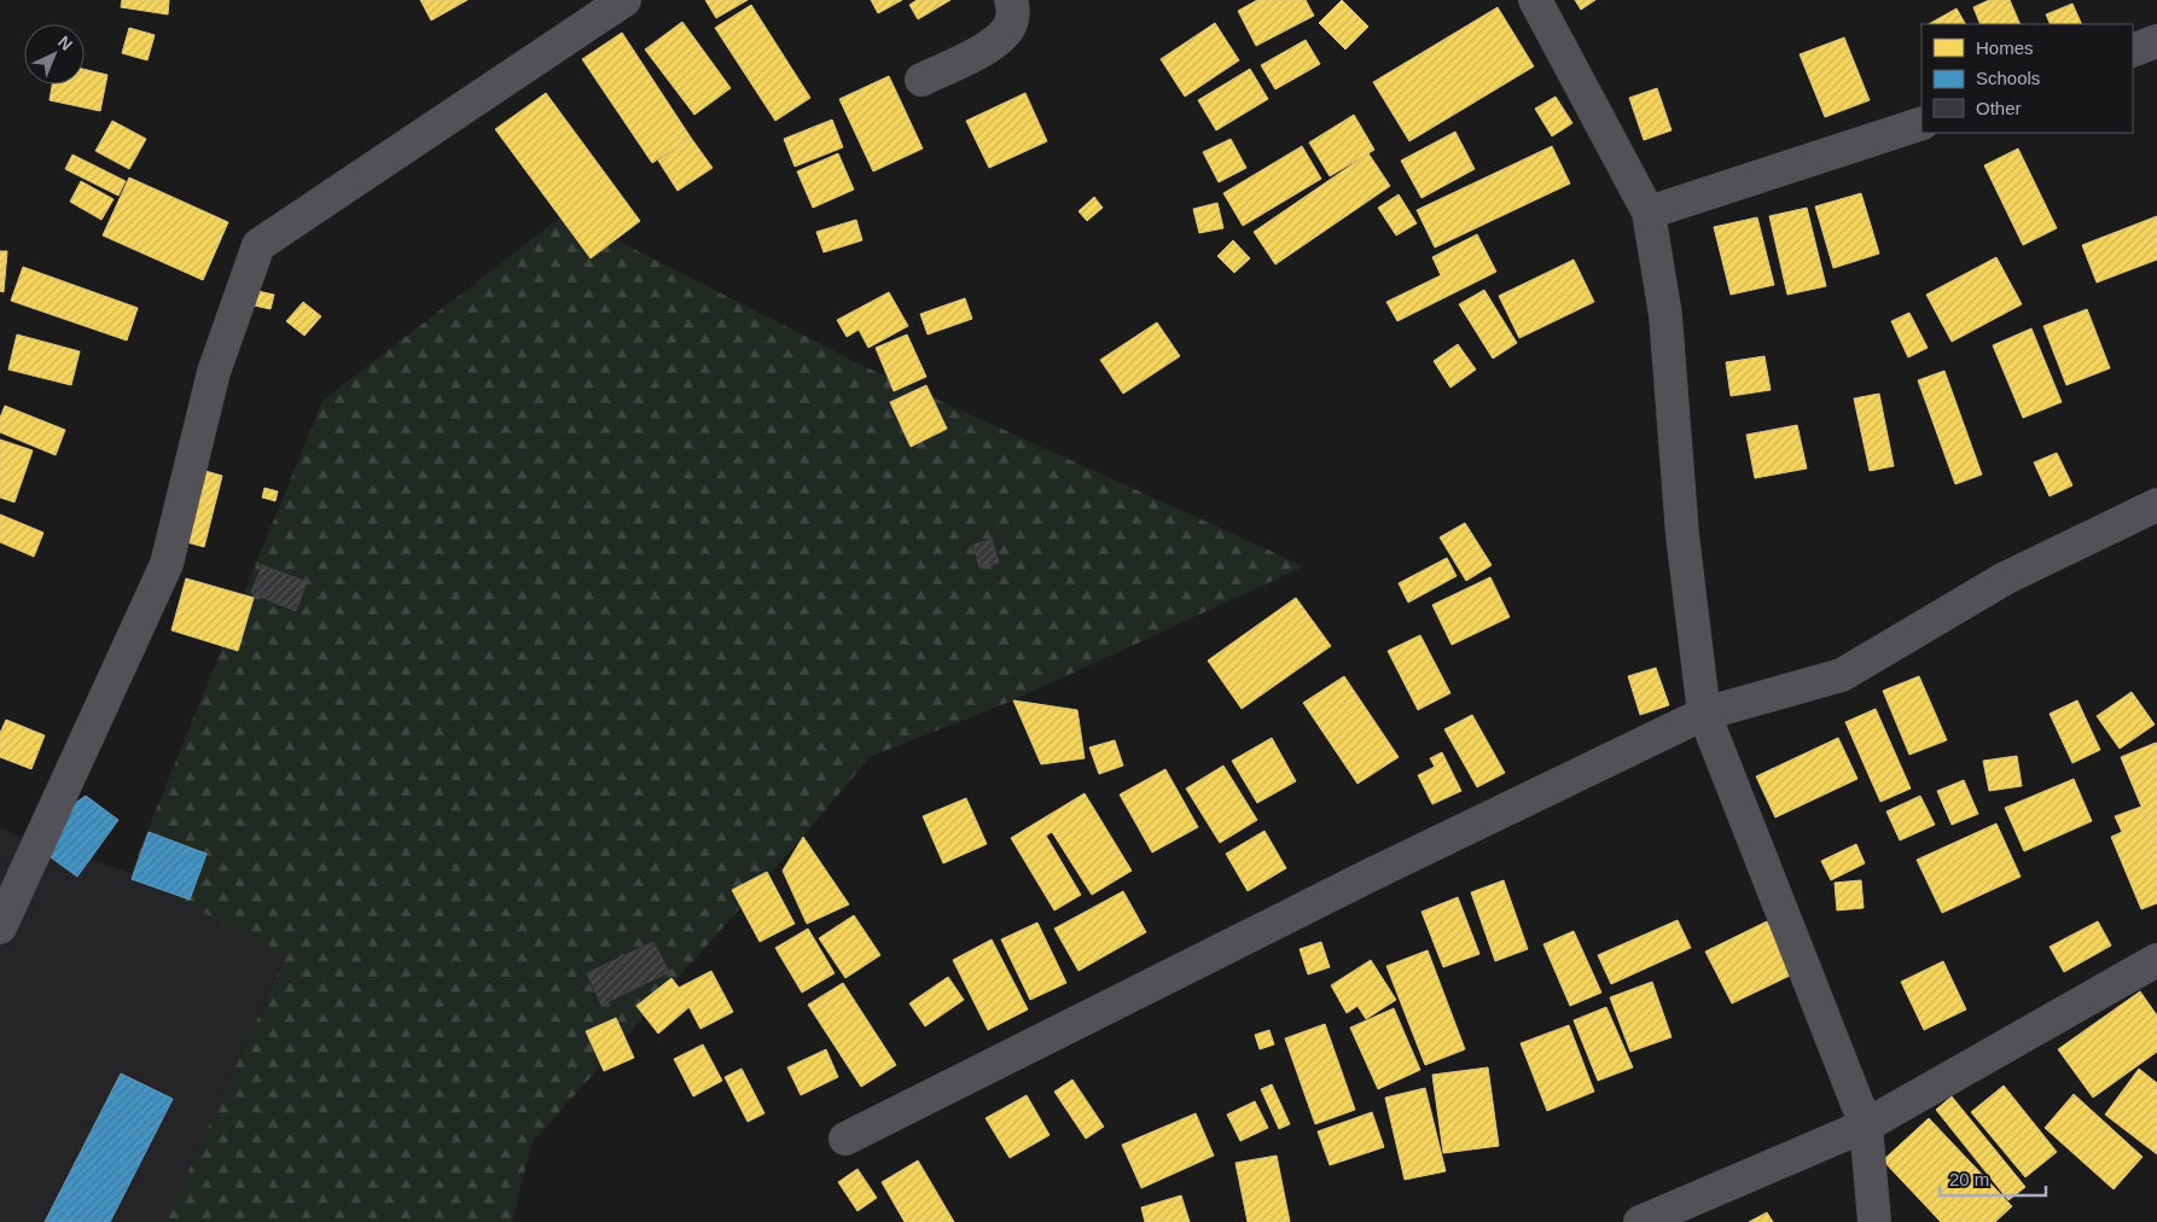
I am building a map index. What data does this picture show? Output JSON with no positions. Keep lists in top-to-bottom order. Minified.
{"legend":["Homes","Schools","Other"],"scale_bar":"20 m","north":"top right"}
